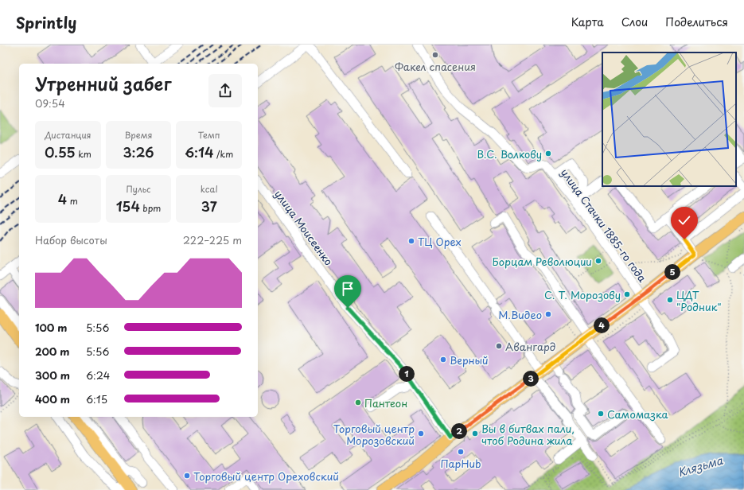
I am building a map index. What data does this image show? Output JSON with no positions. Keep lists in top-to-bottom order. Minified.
{"streets":{"street":["улица Стачки 1885-го года","улица Моисеенко"]},"water":["Клязьма"],"places":["Факел спасения","В.С. Волкову","ТЦ Орех","Борцам Революции","С. Т. Морозову","ЦДТ \"Родник\"","М.Видео","Авангард","Верный","Пантеон","Самомазка","Торговый центр Морозовский","Вы в битвах пали, чтоб Родина жила","ПарHub","Торговый центр Ореховский"],"page":{"header":"Sprintly","nav":["Карта","Слои","Поделиться"],"heading":["Утренний забег","09:54"],"stats":[["Дистанция","0.55 km"],["Время","3:26"],["Темп","6:14 /km"],["4 m"],["Пульс","154 bpm"],["kcal","37"]],"chart":["Набор высоты","222–225 m"],"pins":["5","4","1","3","2"],"list":[{"name":"100 m","note":"5:56"},{"name":"200 m","note":"5:56"},{"name":"300 m","note":"6:24"},{"name":"400 m","note":"6:15"}]}}
